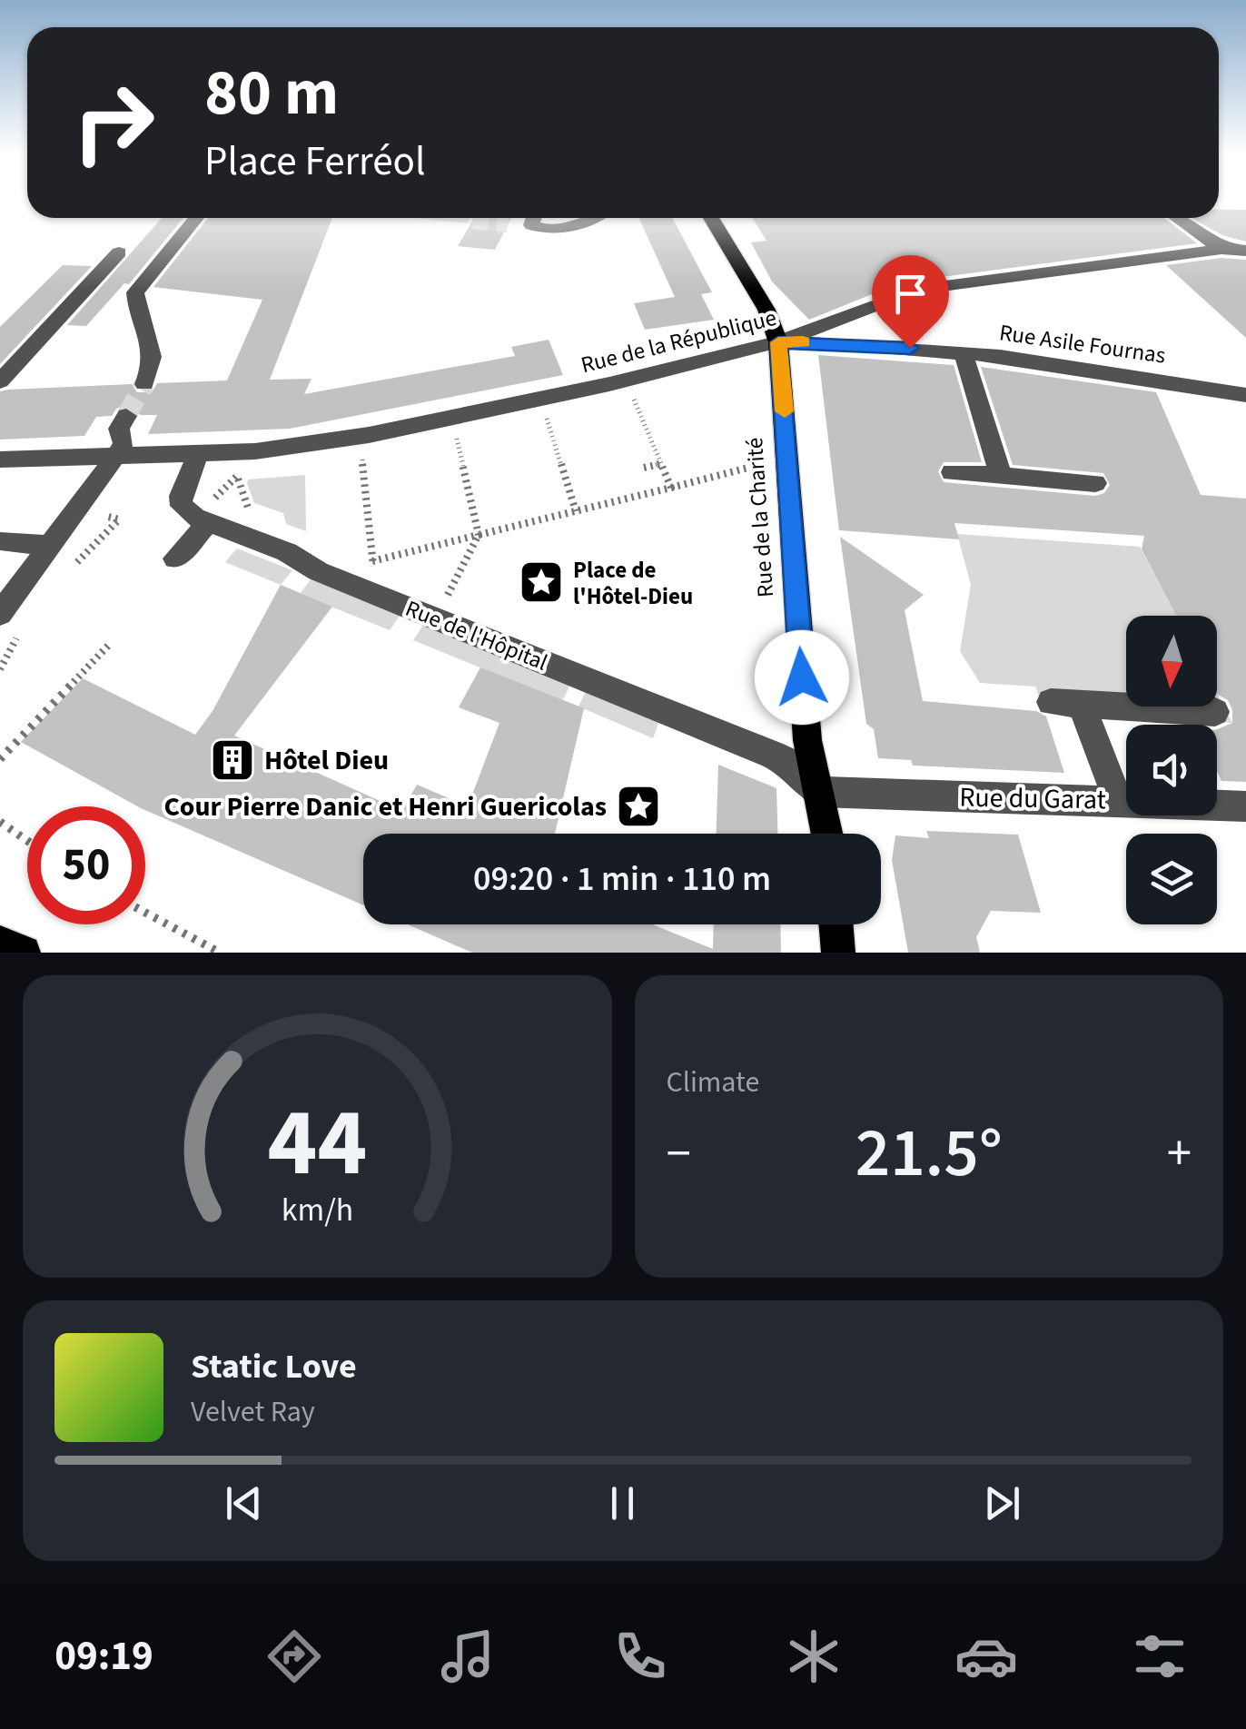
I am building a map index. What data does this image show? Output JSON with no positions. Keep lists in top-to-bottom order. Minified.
{"streets":{"main road":["Rue de la Charité"],"street":["Rue de la République","Rue Asile Fournas","Rue de l'Hôpital","Rue du Garat"]},"crossings":[["Rue de la République","Rue Asile Fournas"],["Rue de la République","Rue de la Charité"],["Rue de la République","Rue de l'Hôpital"],["Rue Asile Fournas","Rue de la Charité"],["Rue de la Charité","Rue de l'Hôpital"],["Rue de la Charité","Rue du Garat"],["Rue de l'Hôpital","Rue du Garat"]],"places":{"place":["Place de l'Hôtel-Dieu","Cour Pierre Danic et Henri Guericolas"],"building":["Hôtel Dieu"]},"north":"bottom","page":{"turn":["80 m","Place Ferréol"],"limit":"50","trip":"09:20 · 1 min · 110 m","tile":"Climate","heat":["−","21.5°","+"],"song":["Static Love","Velvet Ray"],"tabs":"09:19","gauge":["44","km/h"]}}
